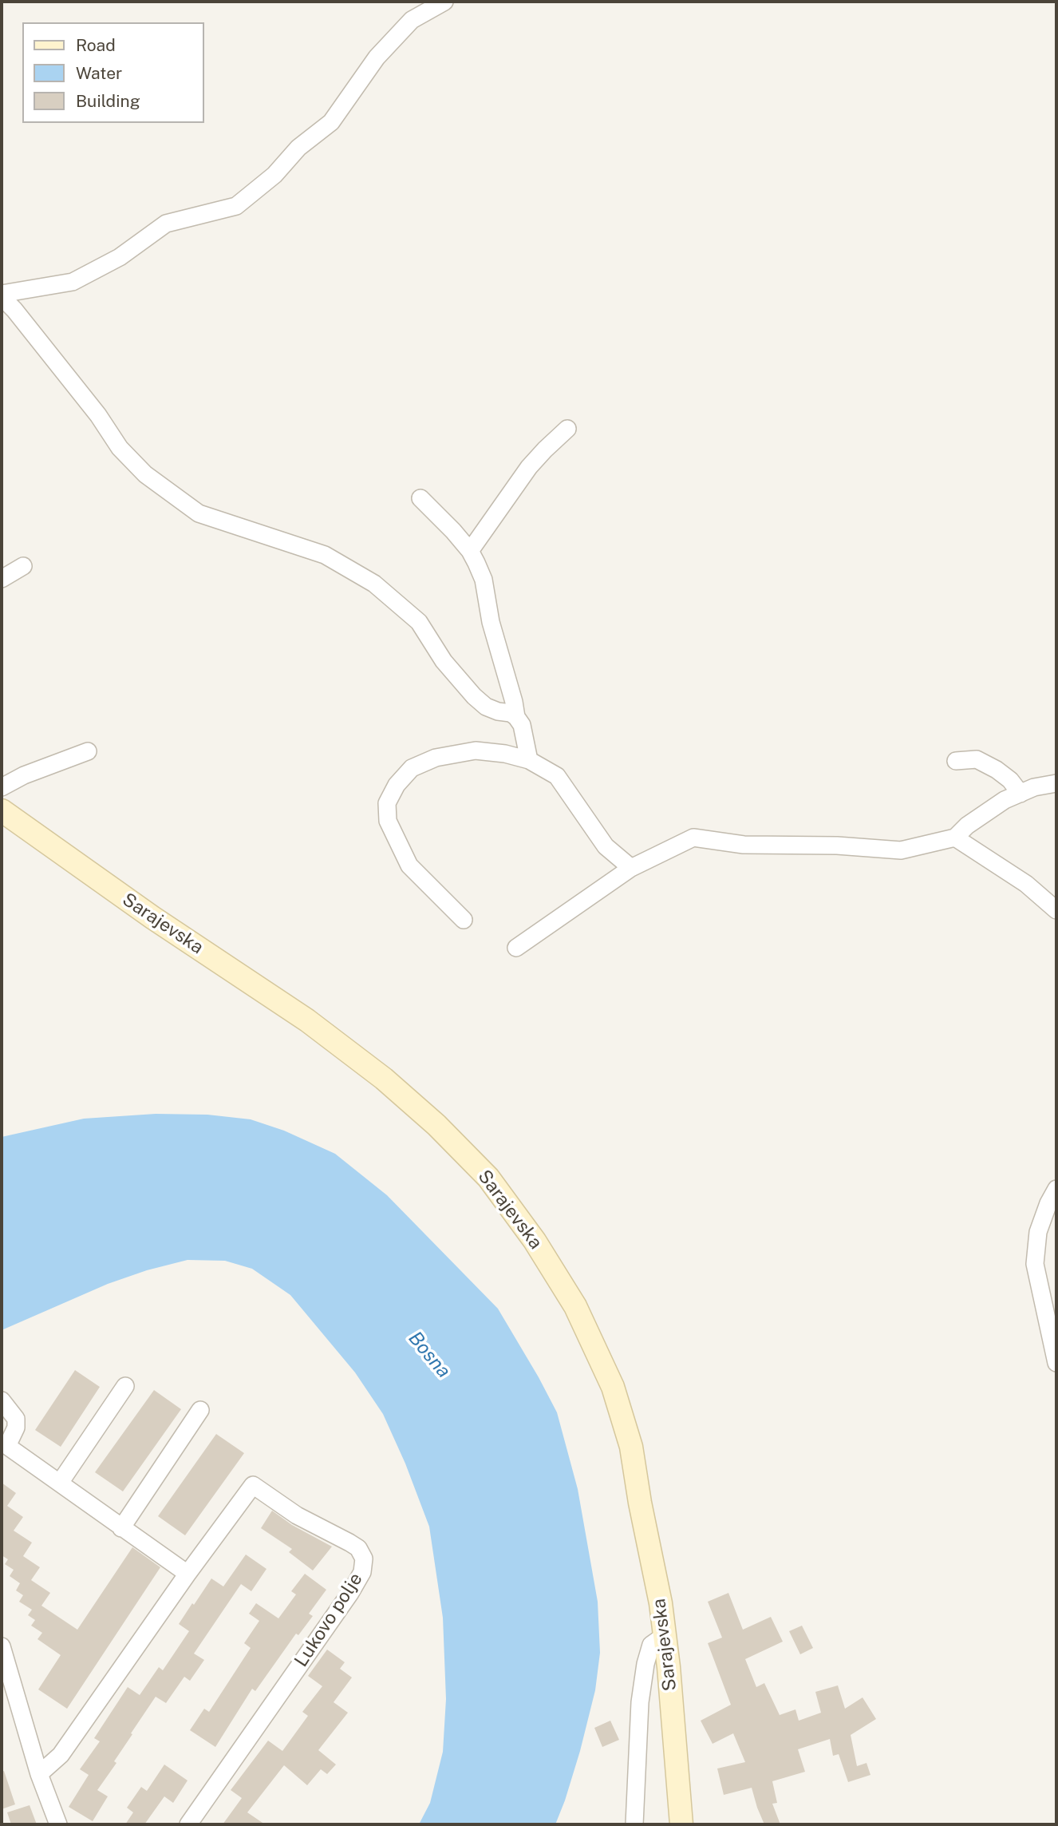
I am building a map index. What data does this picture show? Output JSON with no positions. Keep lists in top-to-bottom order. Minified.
{"streets":{"main road":["Sarajevska"],"street":["Lukovo polje"]},"water":["Bosna"],"legend":["Road","Water","Building"]}
